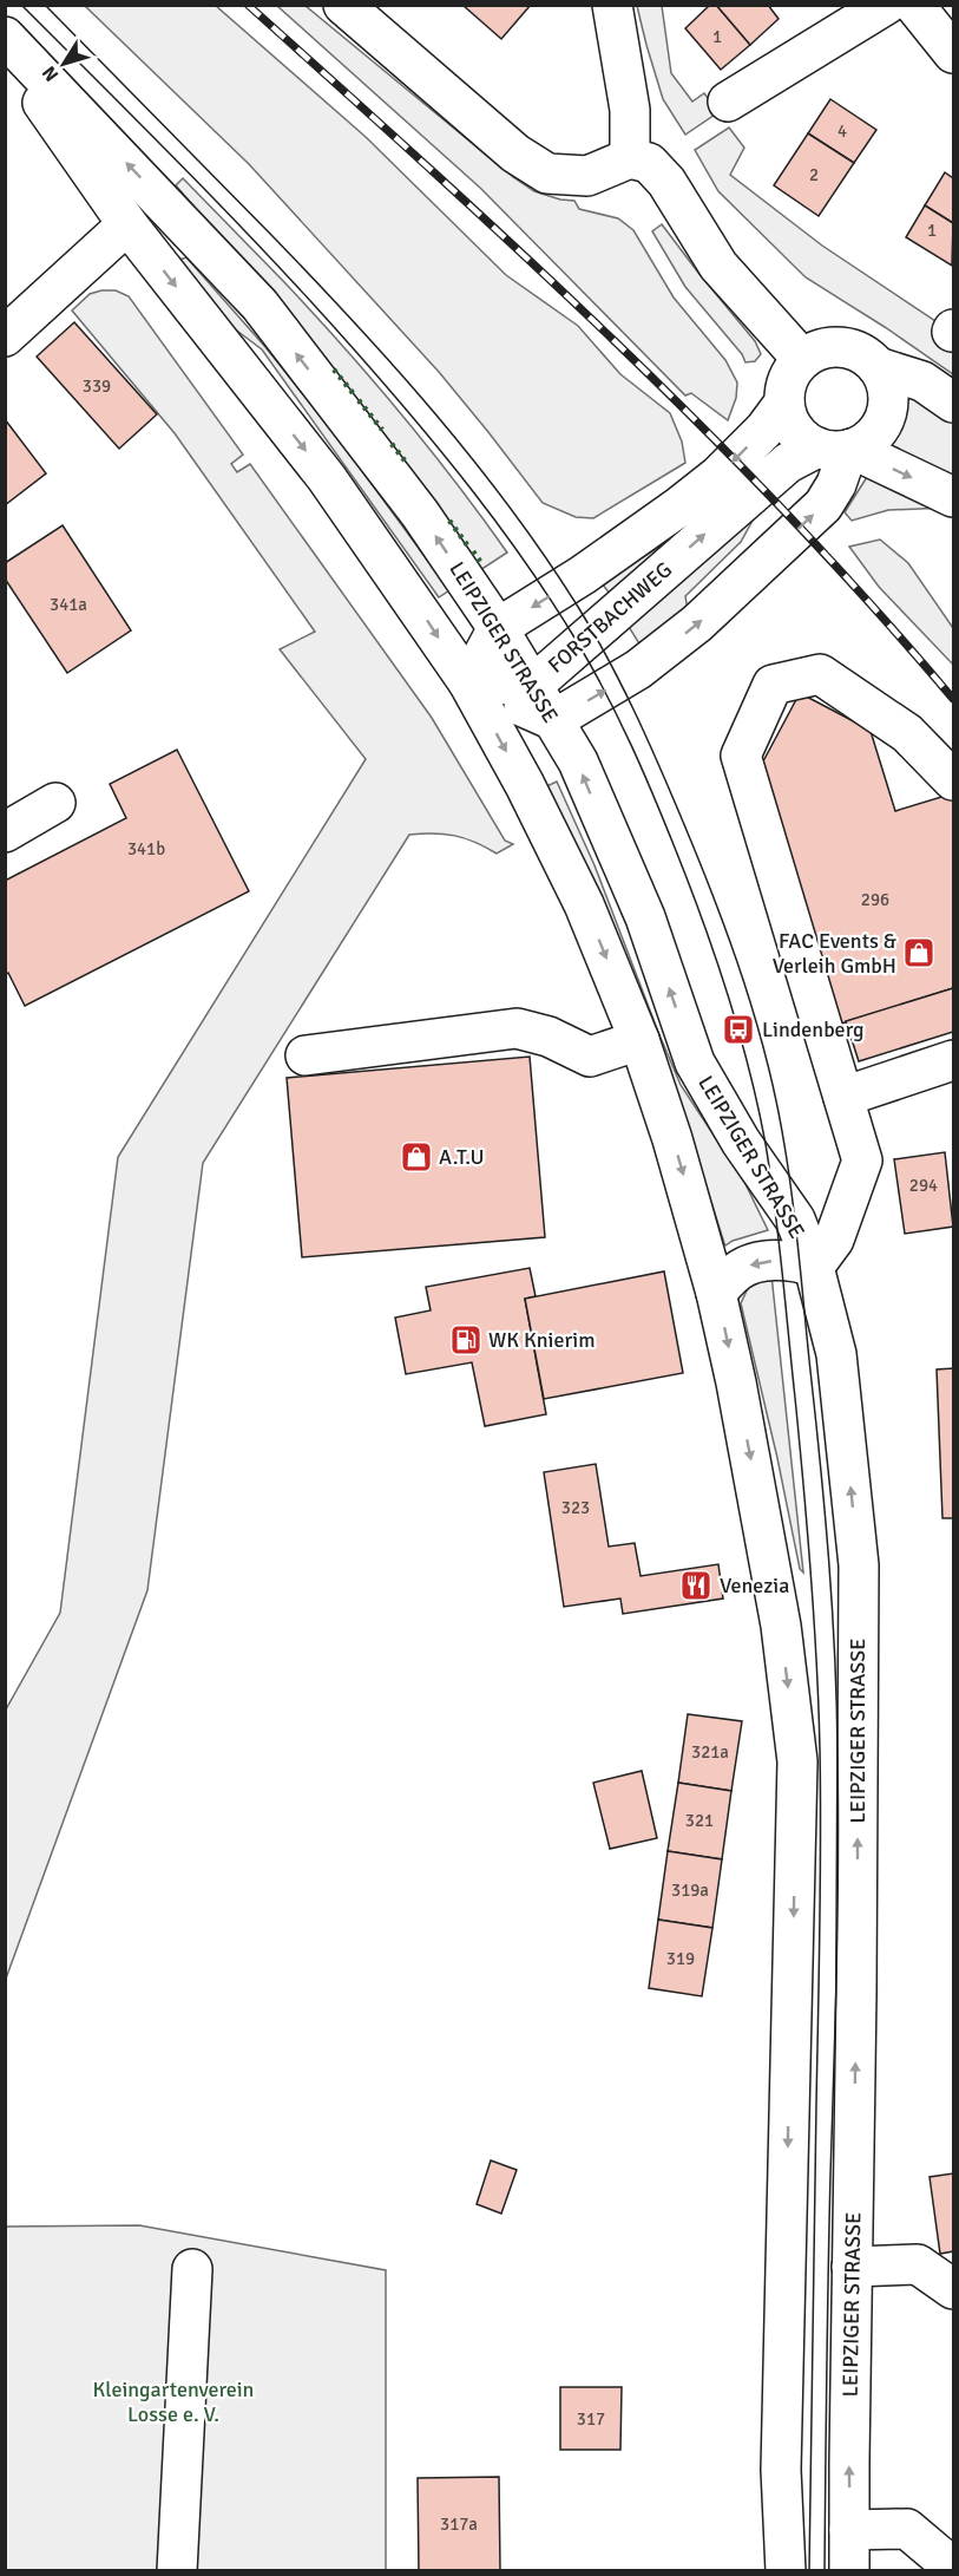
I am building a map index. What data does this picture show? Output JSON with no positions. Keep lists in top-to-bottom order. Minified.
{"streets":{"main road":["FORSTBACHWEG","LEIPZIGER STRASSE"]},"crossings":[["FORSTBACHWEG","LEIPZIGER STRASSE"]],"parks":["Kleingartenverein Losse e. V."],"places":{"shop":["FAC Events & Verleih GmbH","A.T.U"],"bus stop":["Lindenberg"],"fuel station":["WK Knierim"],"restaurant":["Venezia"]},"house_numbers":["1","4","2","1","339","341a","341b","296","294","323","321a","321","319a","319","317","317a"],"north":"bottom left"}
